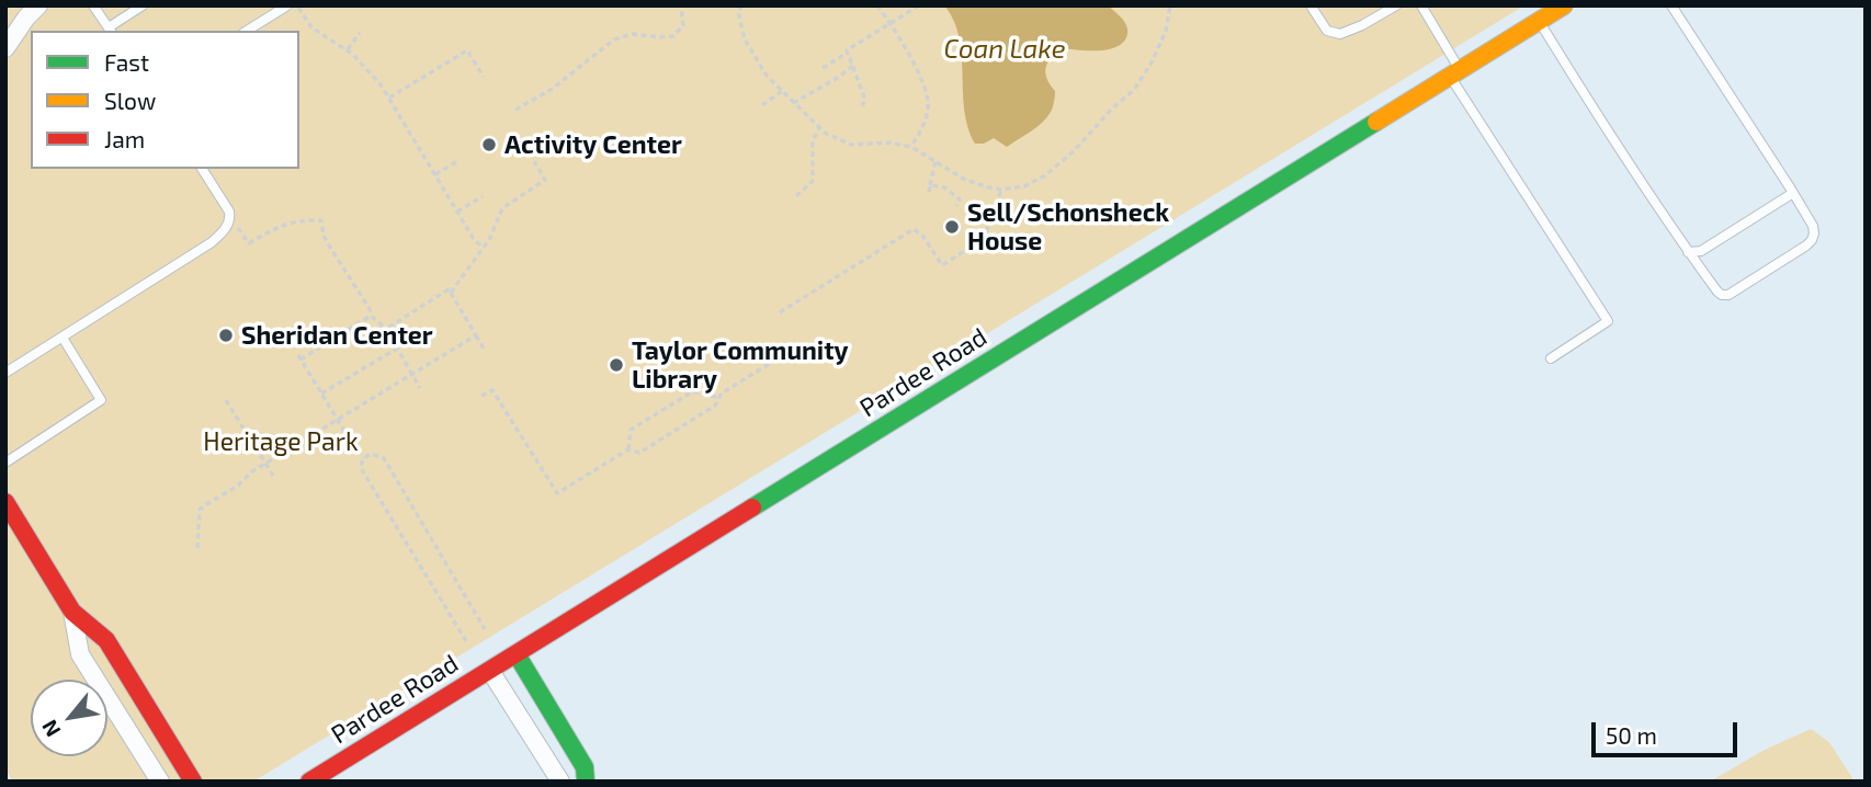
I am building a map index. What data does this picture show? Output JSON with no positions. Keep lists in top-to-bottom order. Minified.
{"streets":{"main road":["Pardee Road"]},"water":["Coan Lake"],"parks":["Heritage Park"],"places":["Activity Center","Sell/Schonsheck House","Sheridan Center","Taylor Community Library"],"legend":["Fast","Slow","Jam"],"scale_bar":"50 m","north":"bottom left"}
